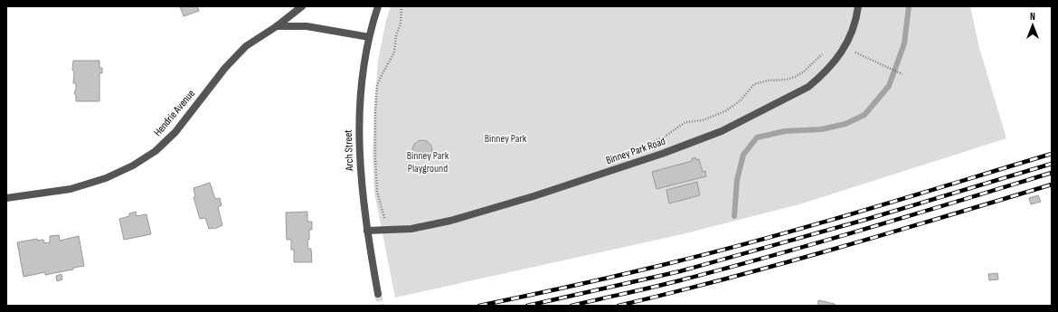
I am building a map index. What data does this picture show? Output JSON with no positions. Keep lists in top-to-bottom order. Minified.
{"streets":{"street":["Hendrie Avenue","Arch Street","Binney Park Road"]},"crossings":[["Arch Street","Binney Park Road"]],"parks":["Binney Park","Binney Park Playground"],"north":"top"}
